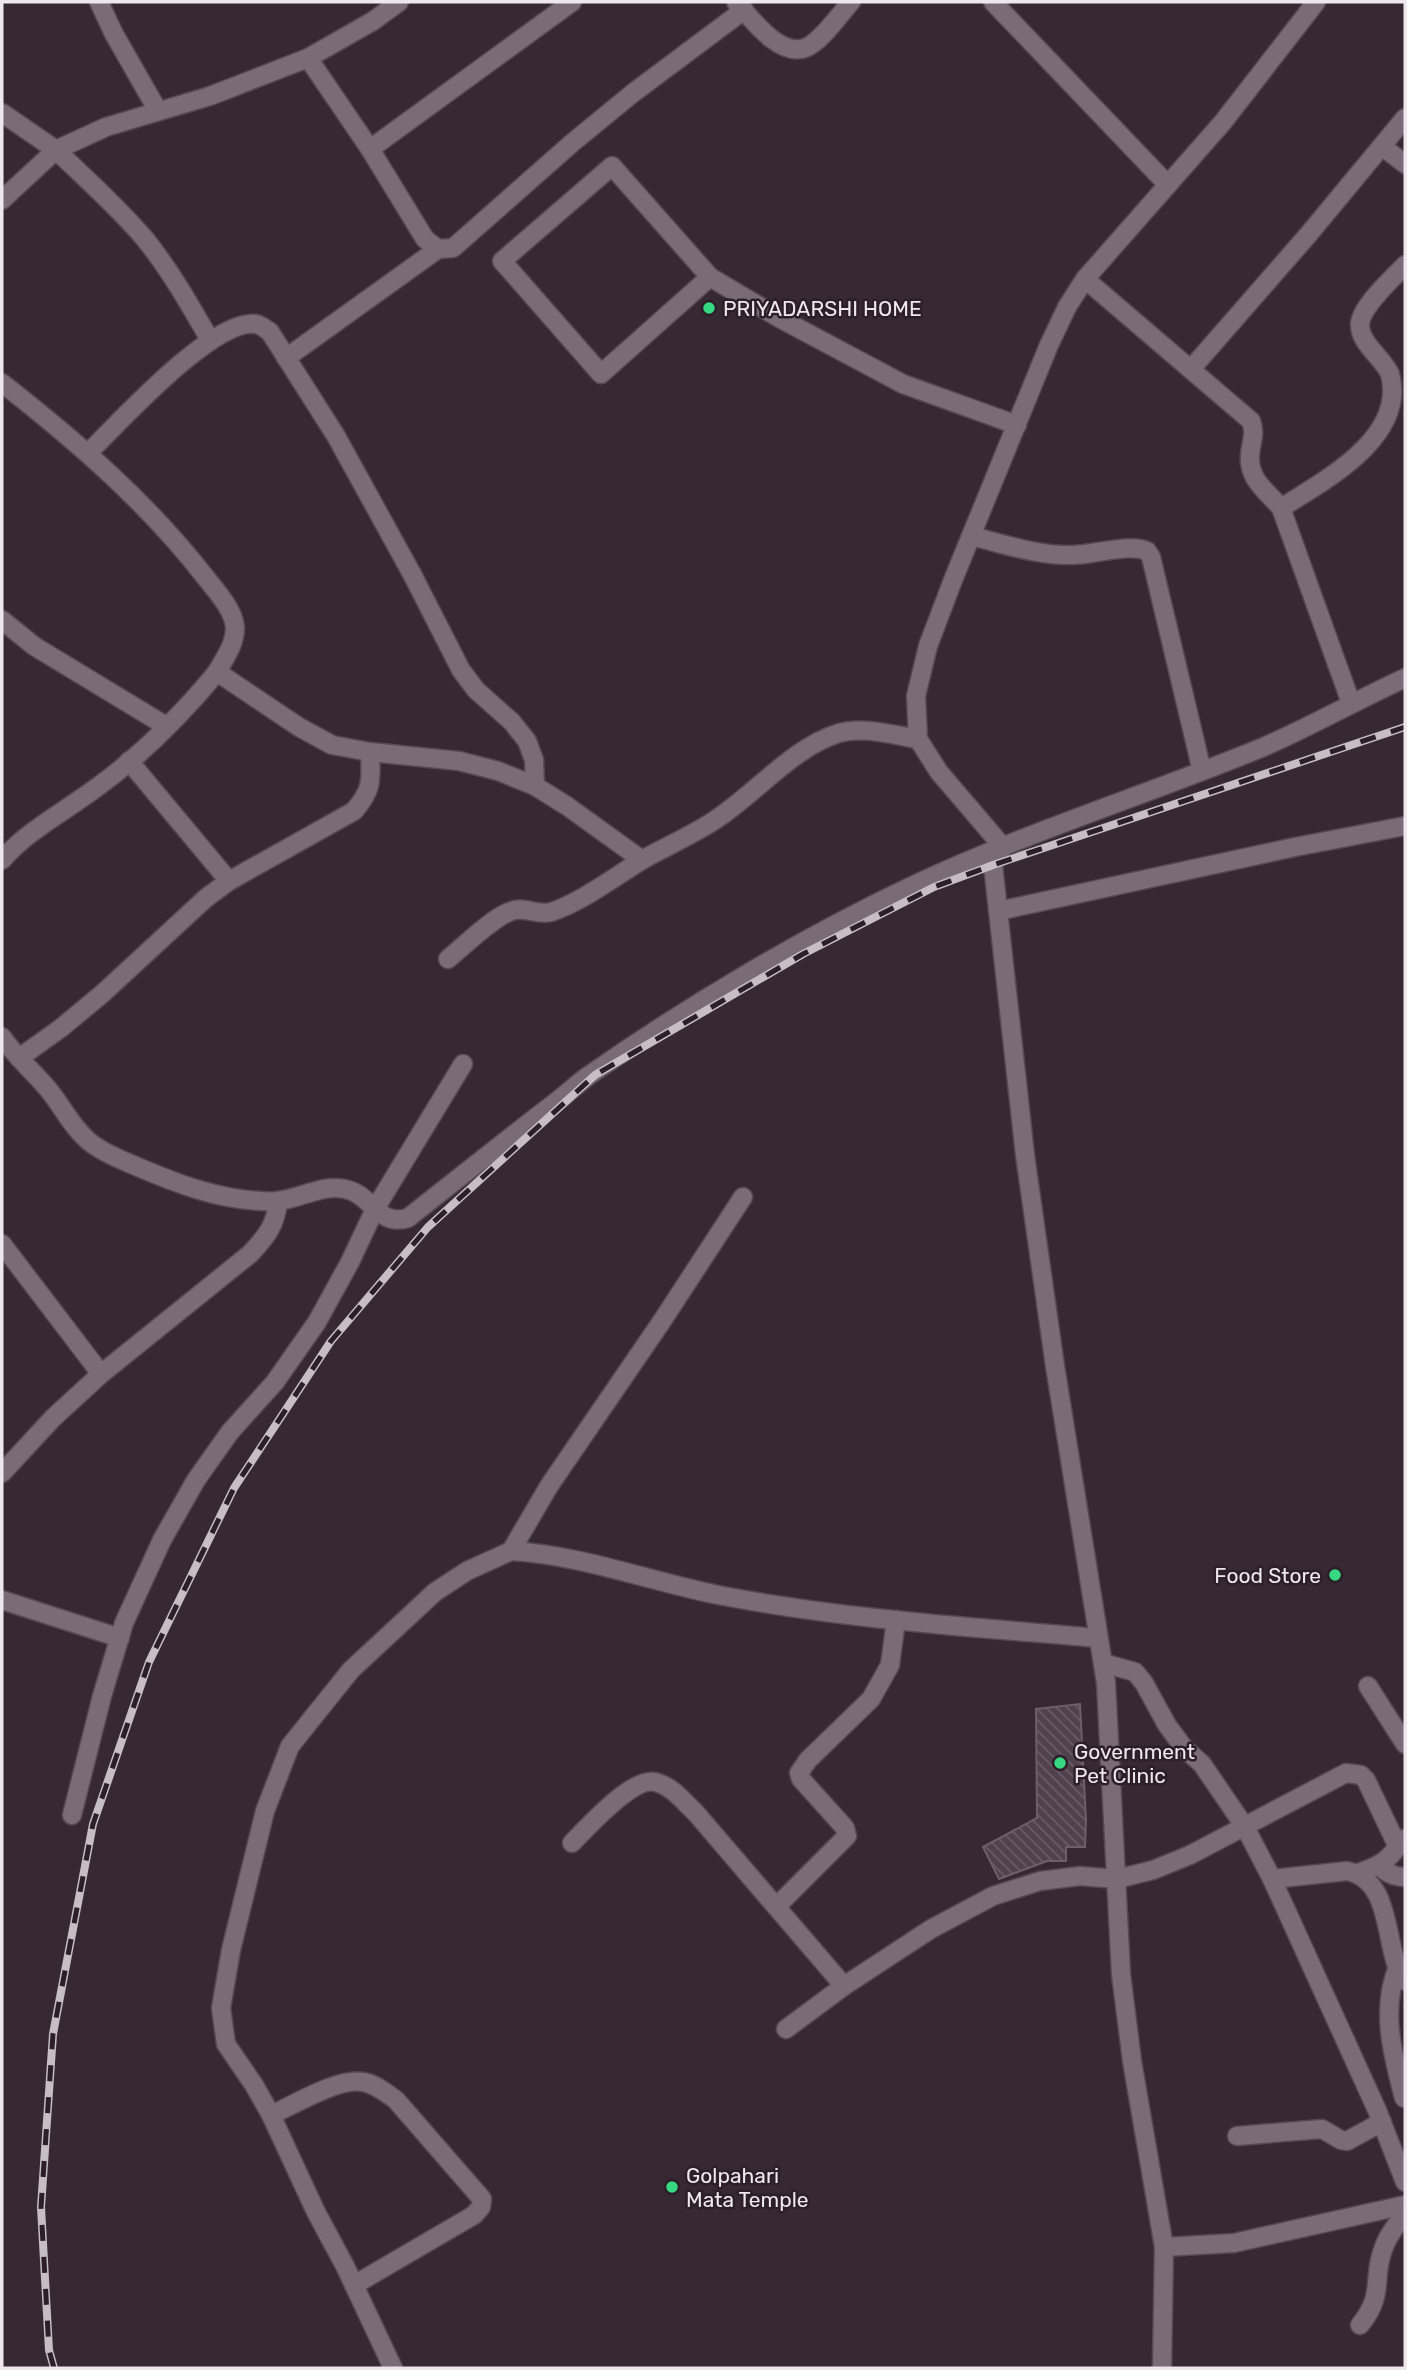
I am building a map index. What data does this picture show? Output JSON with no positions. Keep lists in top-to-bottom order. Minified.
{"places":["PRIYADARSHI HOME","Food Store","Government Pet Clinic","Golpahari Mata Temple"]}
